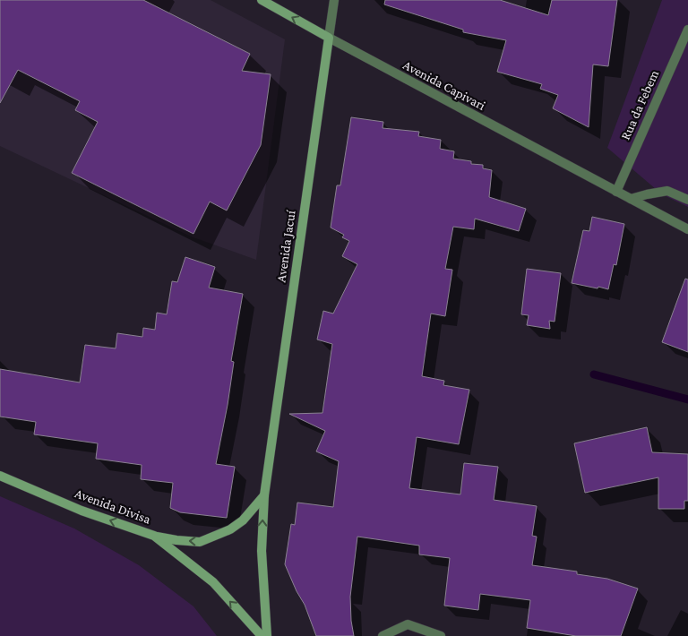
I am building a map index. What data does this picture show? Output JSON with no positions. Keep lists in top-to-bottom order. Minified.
{"streets":{"street":["Avenida Capivari","Rua da Febem","Avenida Jacuí","Avenida Divisa"]},"crossings":[["Avenida Capivari","Rua da Febem"],["Avenida Capivari","Avenida Jacuí"]],"one_way":["Avenida Divisa"]}
